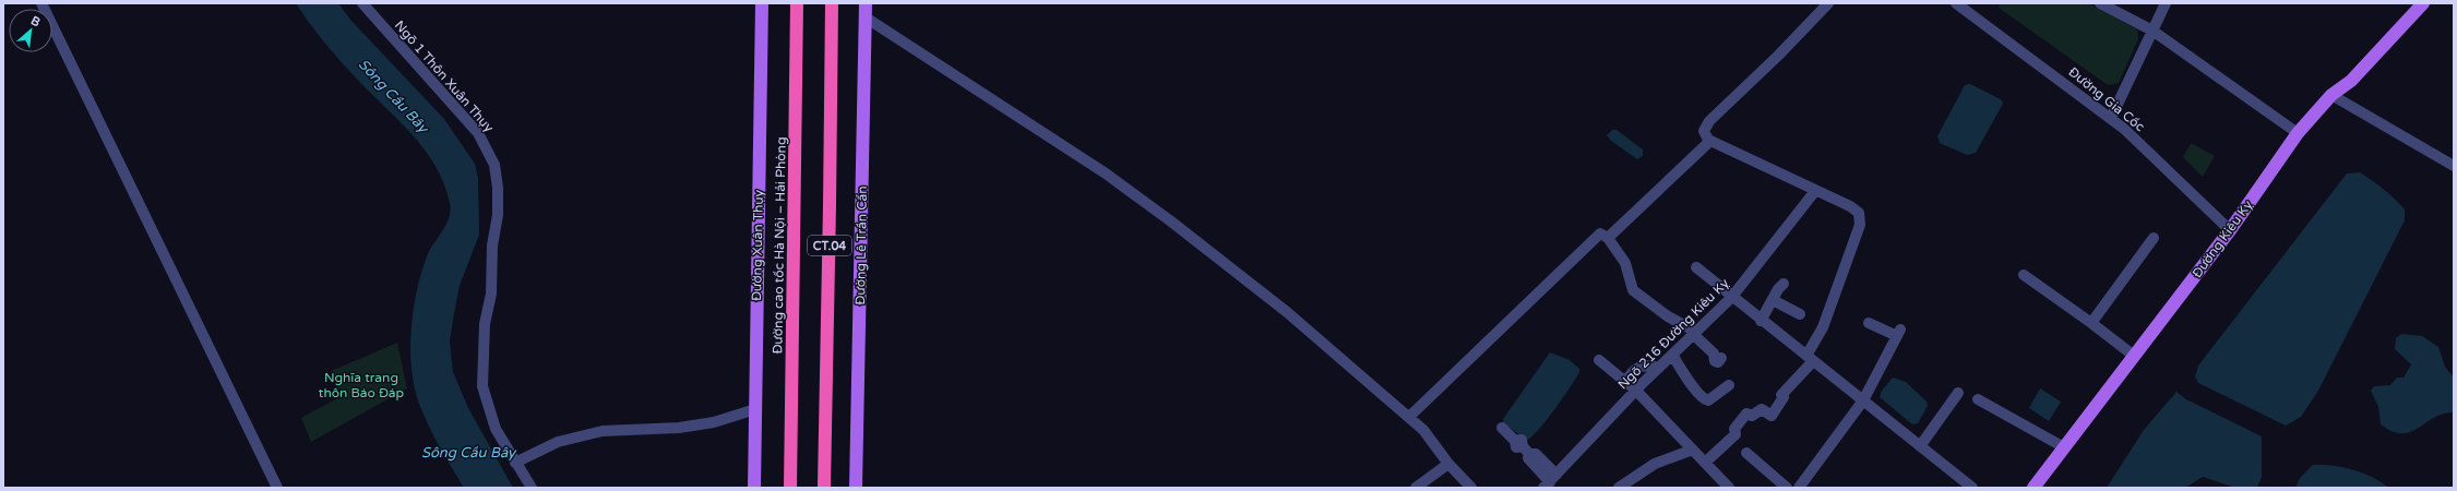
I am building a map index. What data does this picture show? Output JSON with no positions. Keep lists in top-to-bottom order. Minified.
{"streets":{"highway":["Đường cao tốc Hà Nội – Hải Phòng","CT.04"],"main road":["Đường Kiêu Kỵ","Đường Xuân Thụy","Đường Lê Trần Cẩn"],"street":["Ngõ 1 Thôn Xuân Thụy","Đường Gia Cốc","Ngõ 216 Đường Kiêu Kỵ"]},"crossings":[["Đường Gia Cốc","Đường Kiêu Kỵ"]],"water":["Sông Cầu Bây"],"parks":["Nghĩa trang thôn Báo Đáp"],"north":"top right"}
